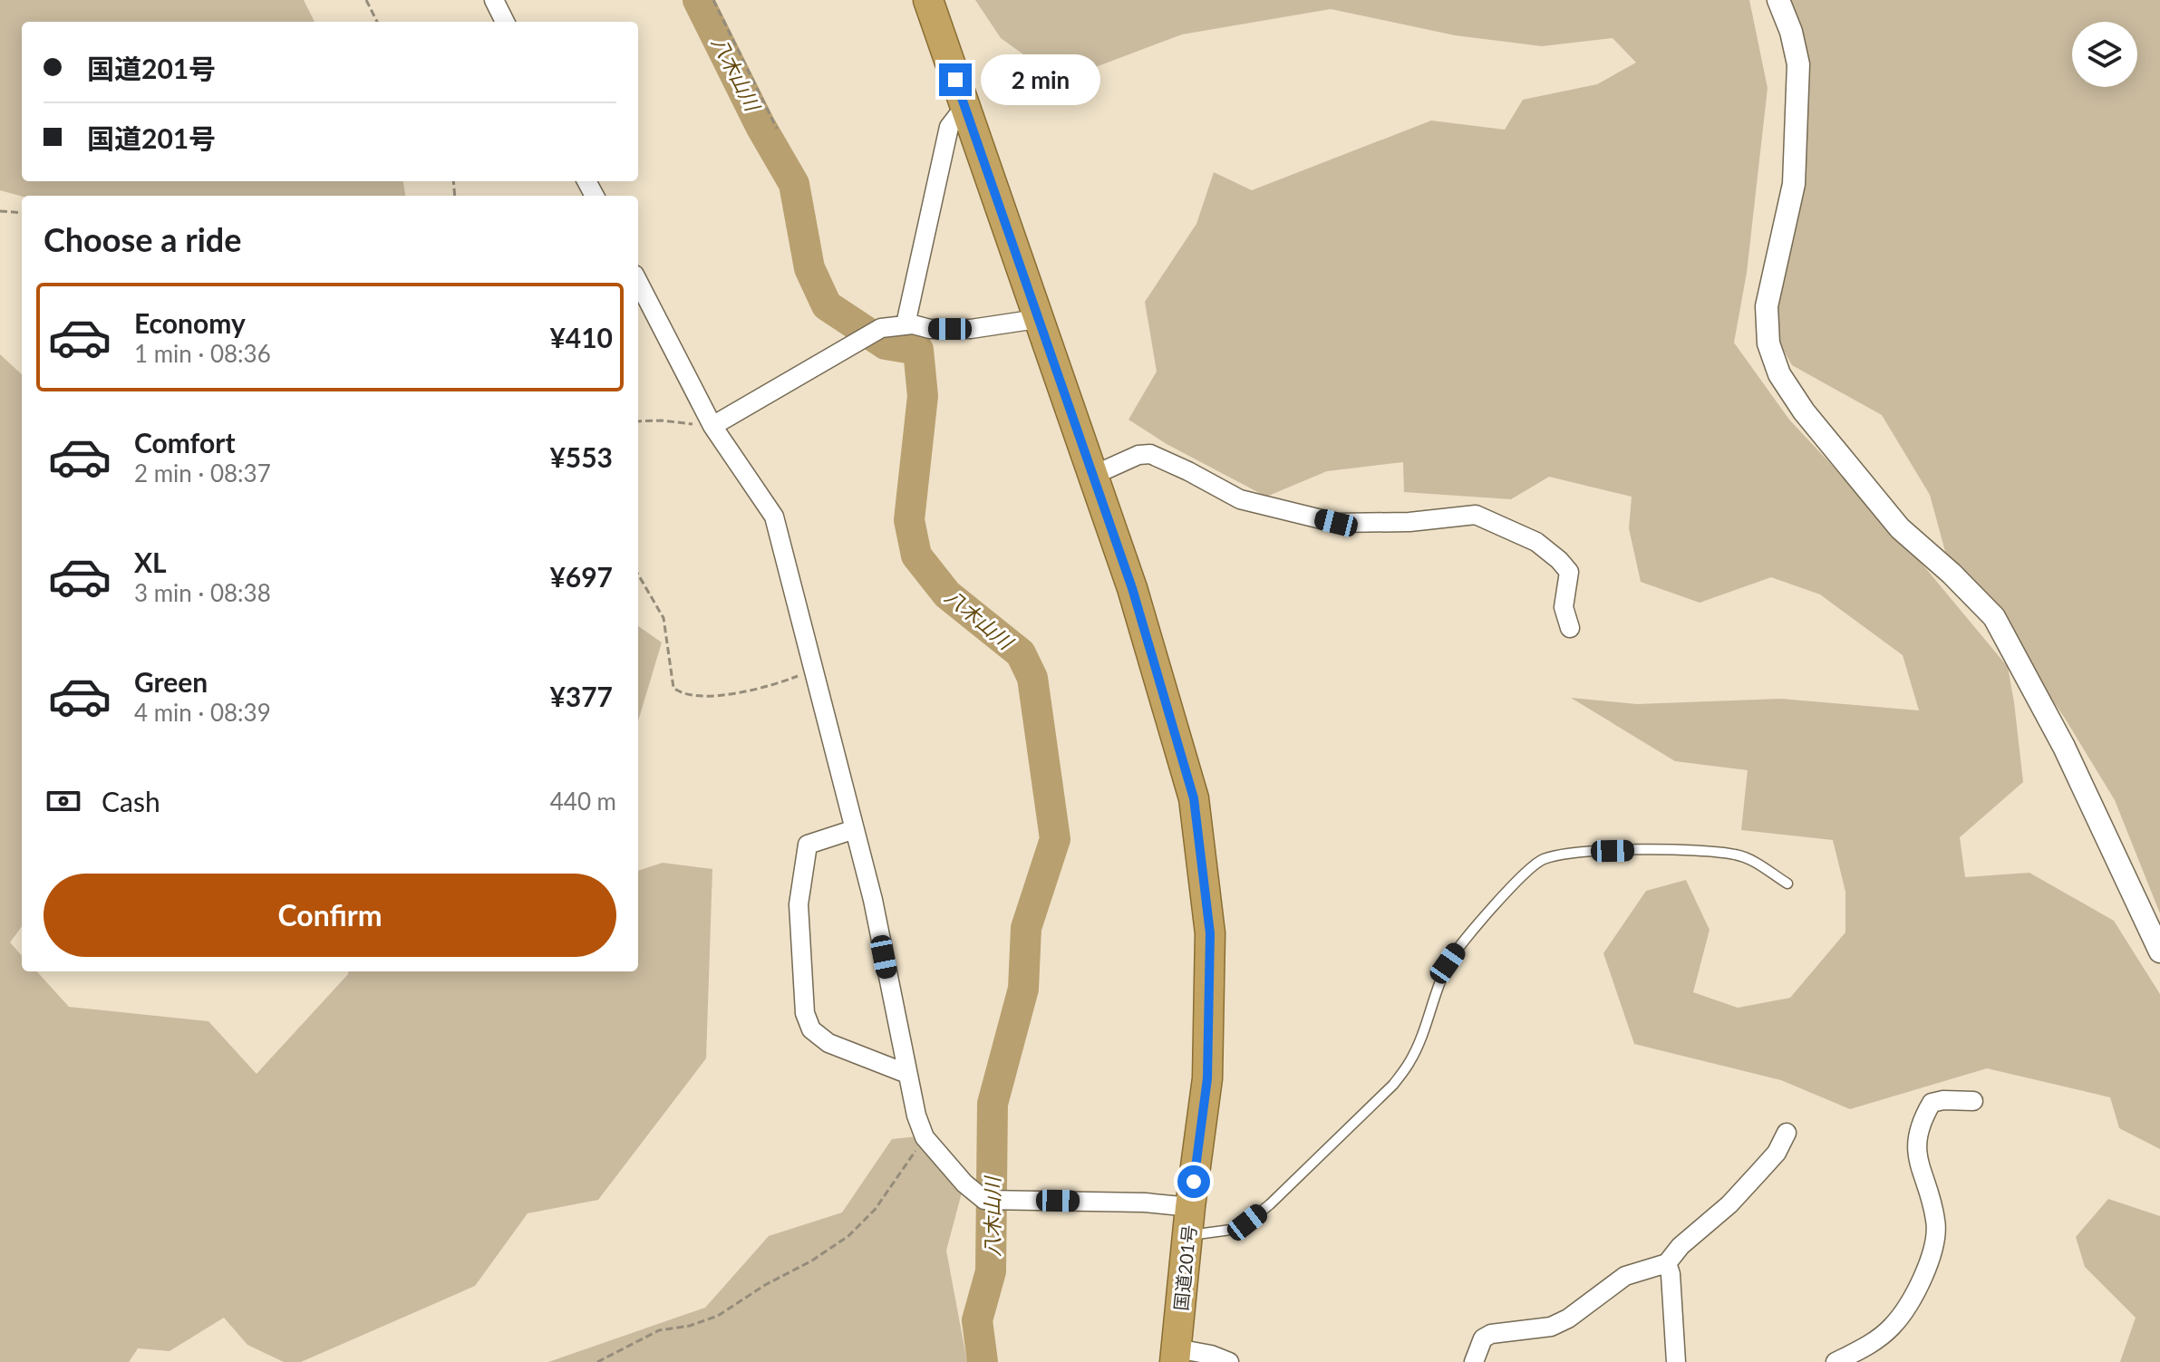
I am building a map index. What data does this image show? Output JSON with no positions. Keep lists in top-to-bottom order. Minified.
{"streets":{"highway":["国道201号"]},"water":["八木山川"],"page":{"banner":["国道201号","国道201号"],"bubble":"2 min","heading":"Choose a ride","list":[{"name":"Economy","note":"1 min · 08:36","value":"¥410"},{"name":"Comfort","note":"2 min · 08:37","value":"¥553"},{"name":"XL","note":"3 min · 08:38","value":"¥697"},{"name":"Green","note":"4 min · 08:39","value":"¥377"}],"pay":["Cash","440 m"],"buttons":"Confirm"}}
